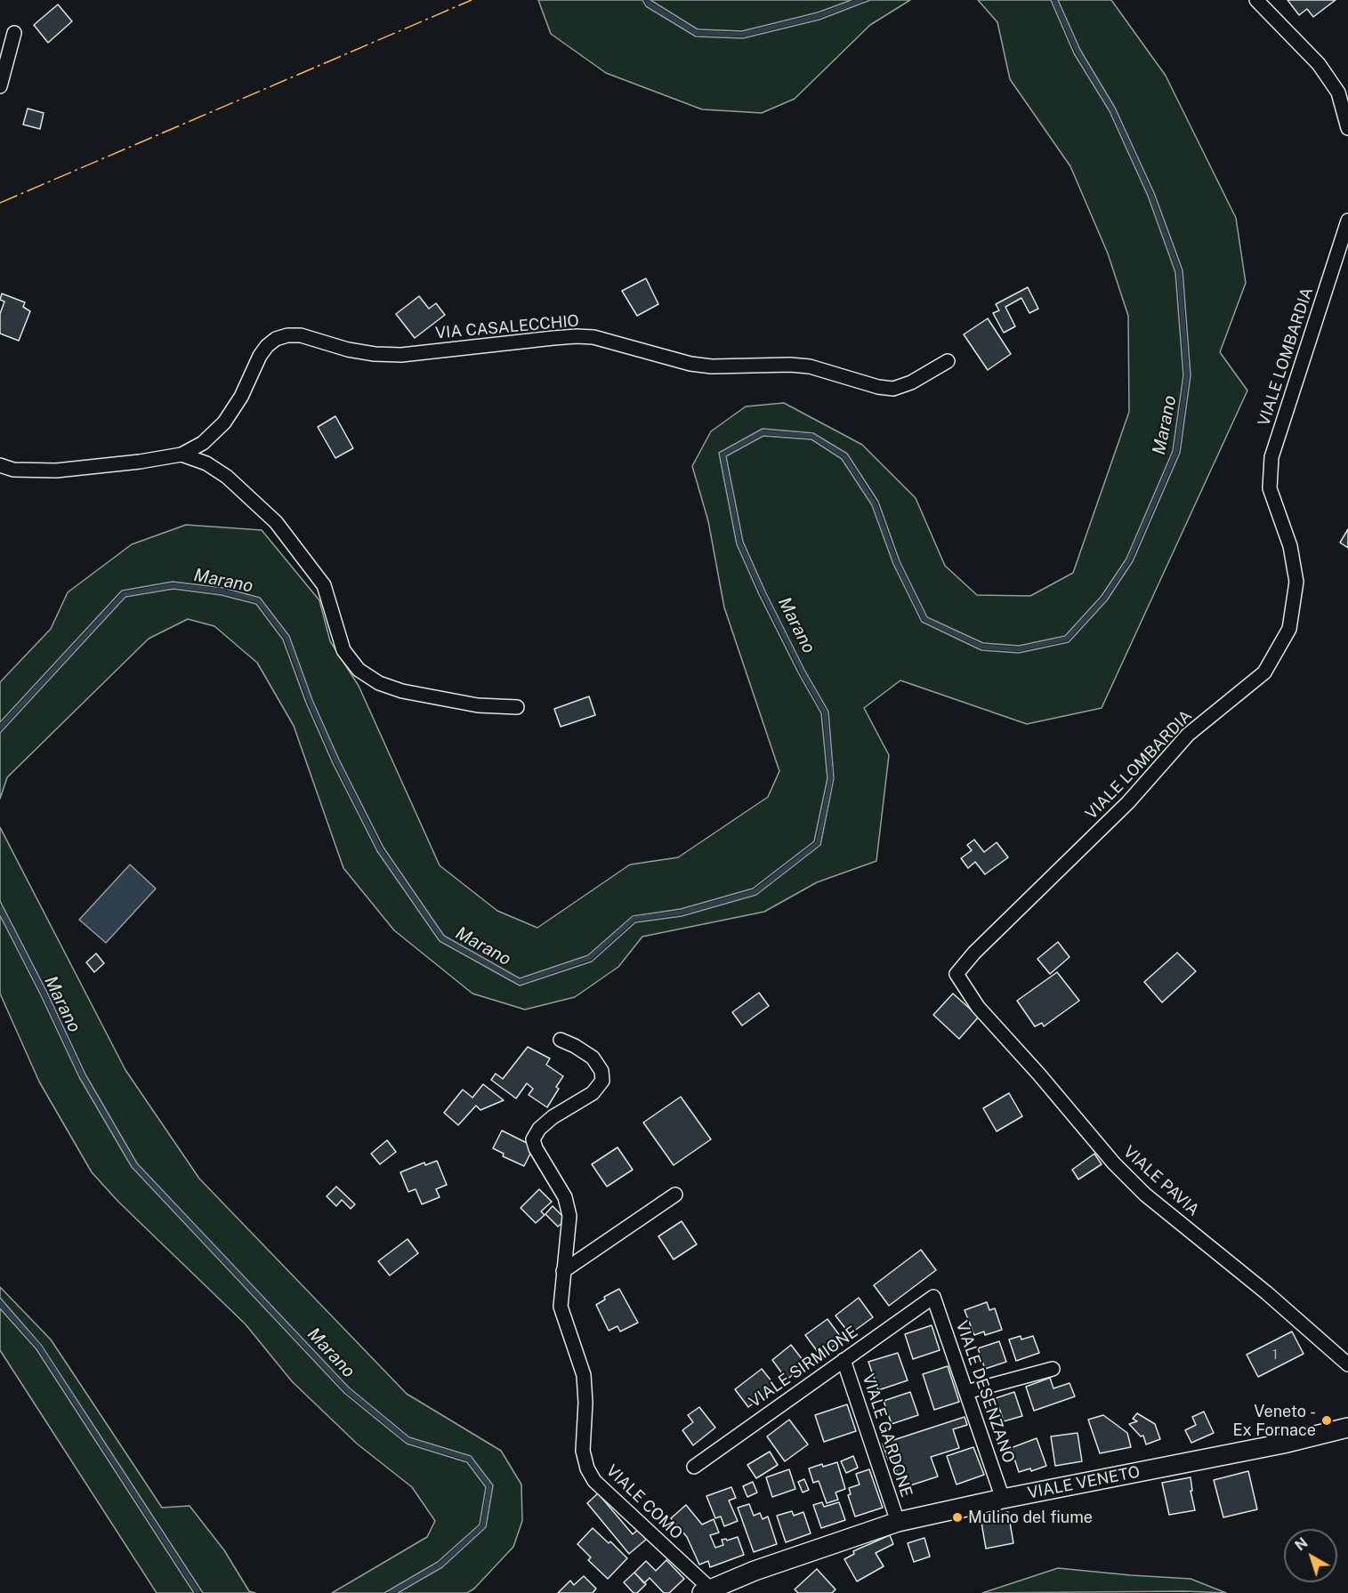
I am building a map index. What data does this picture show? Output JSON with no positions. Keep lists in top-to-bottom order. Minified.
{"streets":{"main road":["VIALE VENETO"],"street":["VIA CASALECCHIO","VIALE LOMBARDIA","VIALE PAVIA","VIALE SIRMIONE","VIALE DESENZANO","VIALE GARDONE","VIALE COMO"]},"crossings":[["VIALE LOMBARDIA","VIALE PAVIA"],["VIALE SIRMIONE","VIALE DESENZANO"],["VIALE SIRMIONE","VIALE GARDONE"],["VIALE DESENZANO","VIALE VENETO"],["VIALE GARDONE","VIALE VENETO"],["VIALE VENETO","VIALE COMO"]],"water":["Marano"],"places":["Veneto - Ex Fornace","Mulino del fiume"],"house_numbers":["1"],"north":"top left"}
